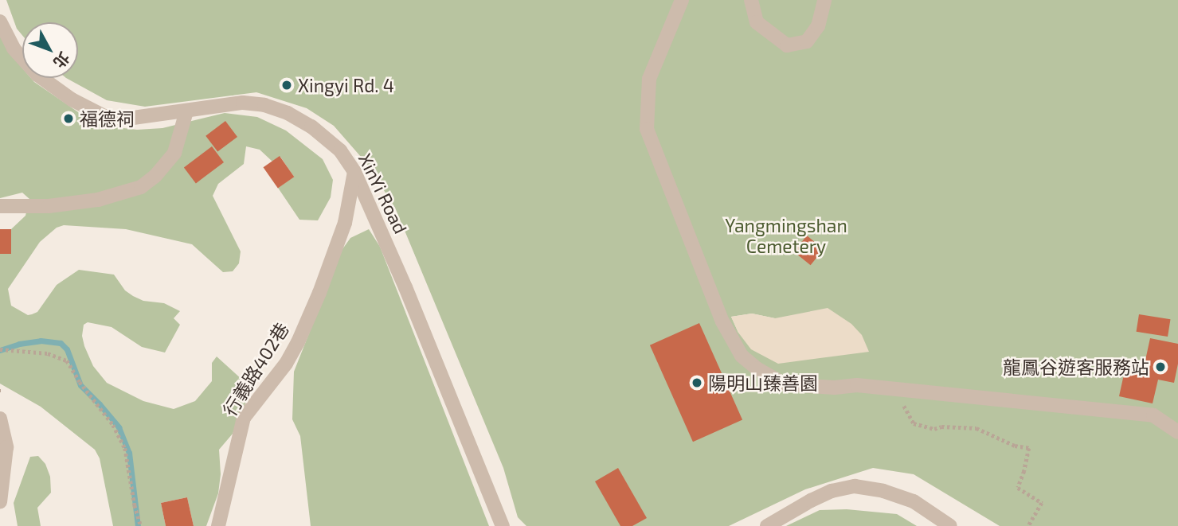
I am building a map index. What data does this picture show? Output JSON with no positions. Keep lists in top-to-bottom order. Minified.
{"streets":{"street":["XinYi Road","行義路402巷"]},"crossings":[["XinYi Road","行義路402巷"]],"parks":["Yangmingshan Cemetery"],"places":["Xingyi Rd. 4","福德祠","龍鳳谷遊客服務站","陽明山臻善園"],"north":"bottom right"}
